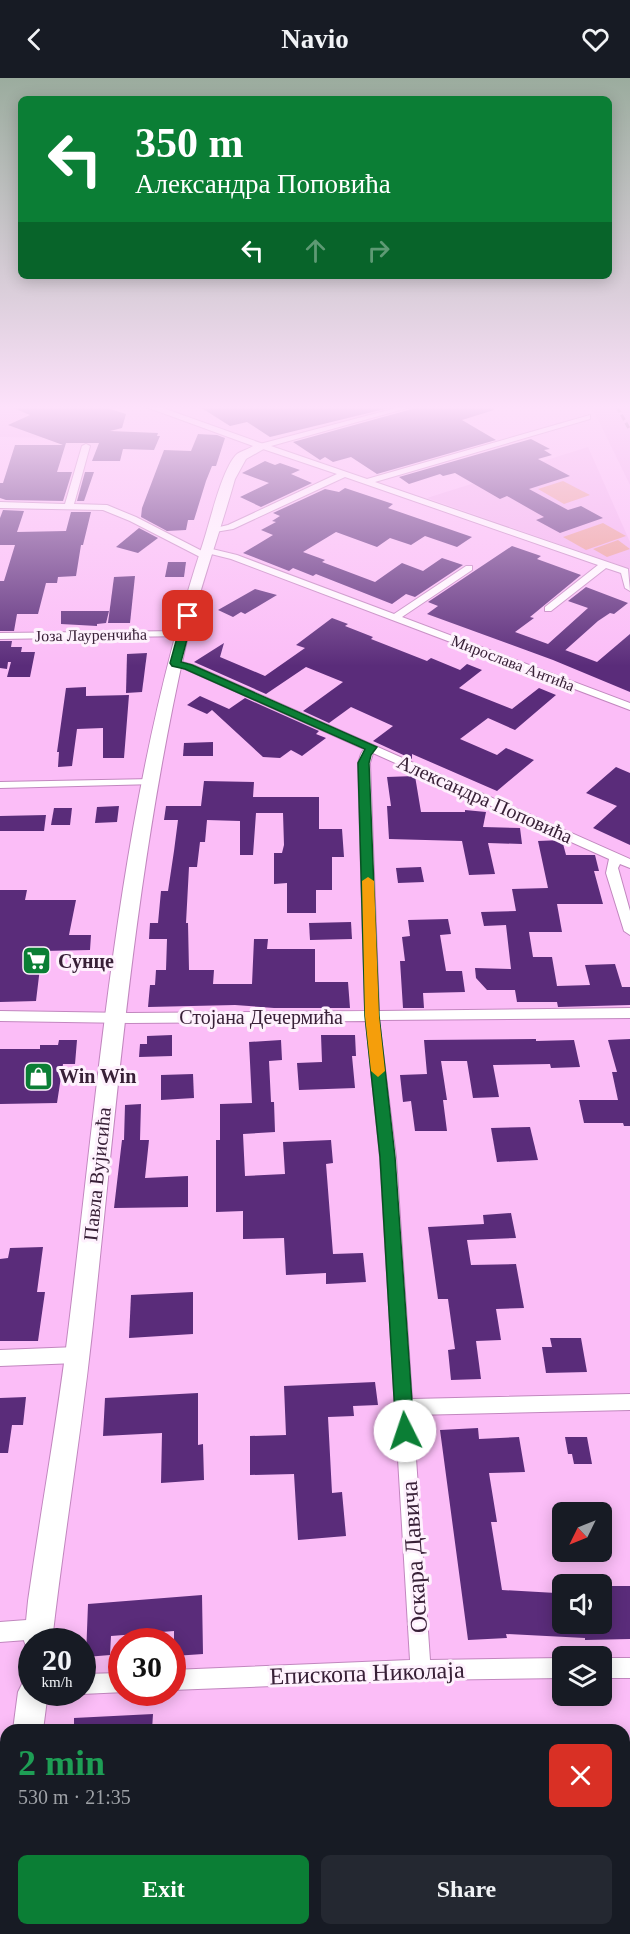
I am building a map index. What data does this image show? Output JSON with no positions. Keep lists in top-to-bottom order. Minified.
{"streets":{"street":["Јоза Лауренчића","Мирослава Антића","Александра Поповића","Стојана Дечермића","Павла Вујисића","Оскара Давича","Епископа Николаја"]},"crossings":[["Јоза Лауренчића","Павла Вујисића"],["Мирослава Антића","Павла Вујисића"],["Александра Поповића","Павла Вујисића"],["Александра Поповића","Оскара Давича"],["Стојана Дечермића","Павла Вујисића"],["Стојана Дечермића","Оскара Давича"],["Оскара Давича","Епископа Николаја"]],"places":{"supermarket":["Сунце"],"shop":["Win Win"]},"north":"bottom left","page":{"header":"Navio","turn":["350 m","Александра Поповића"],"speed":"20 km/h","limit":"30","heading":["2 min","530 m · 21:35"],"buttons":["Exit","Share"]}}
